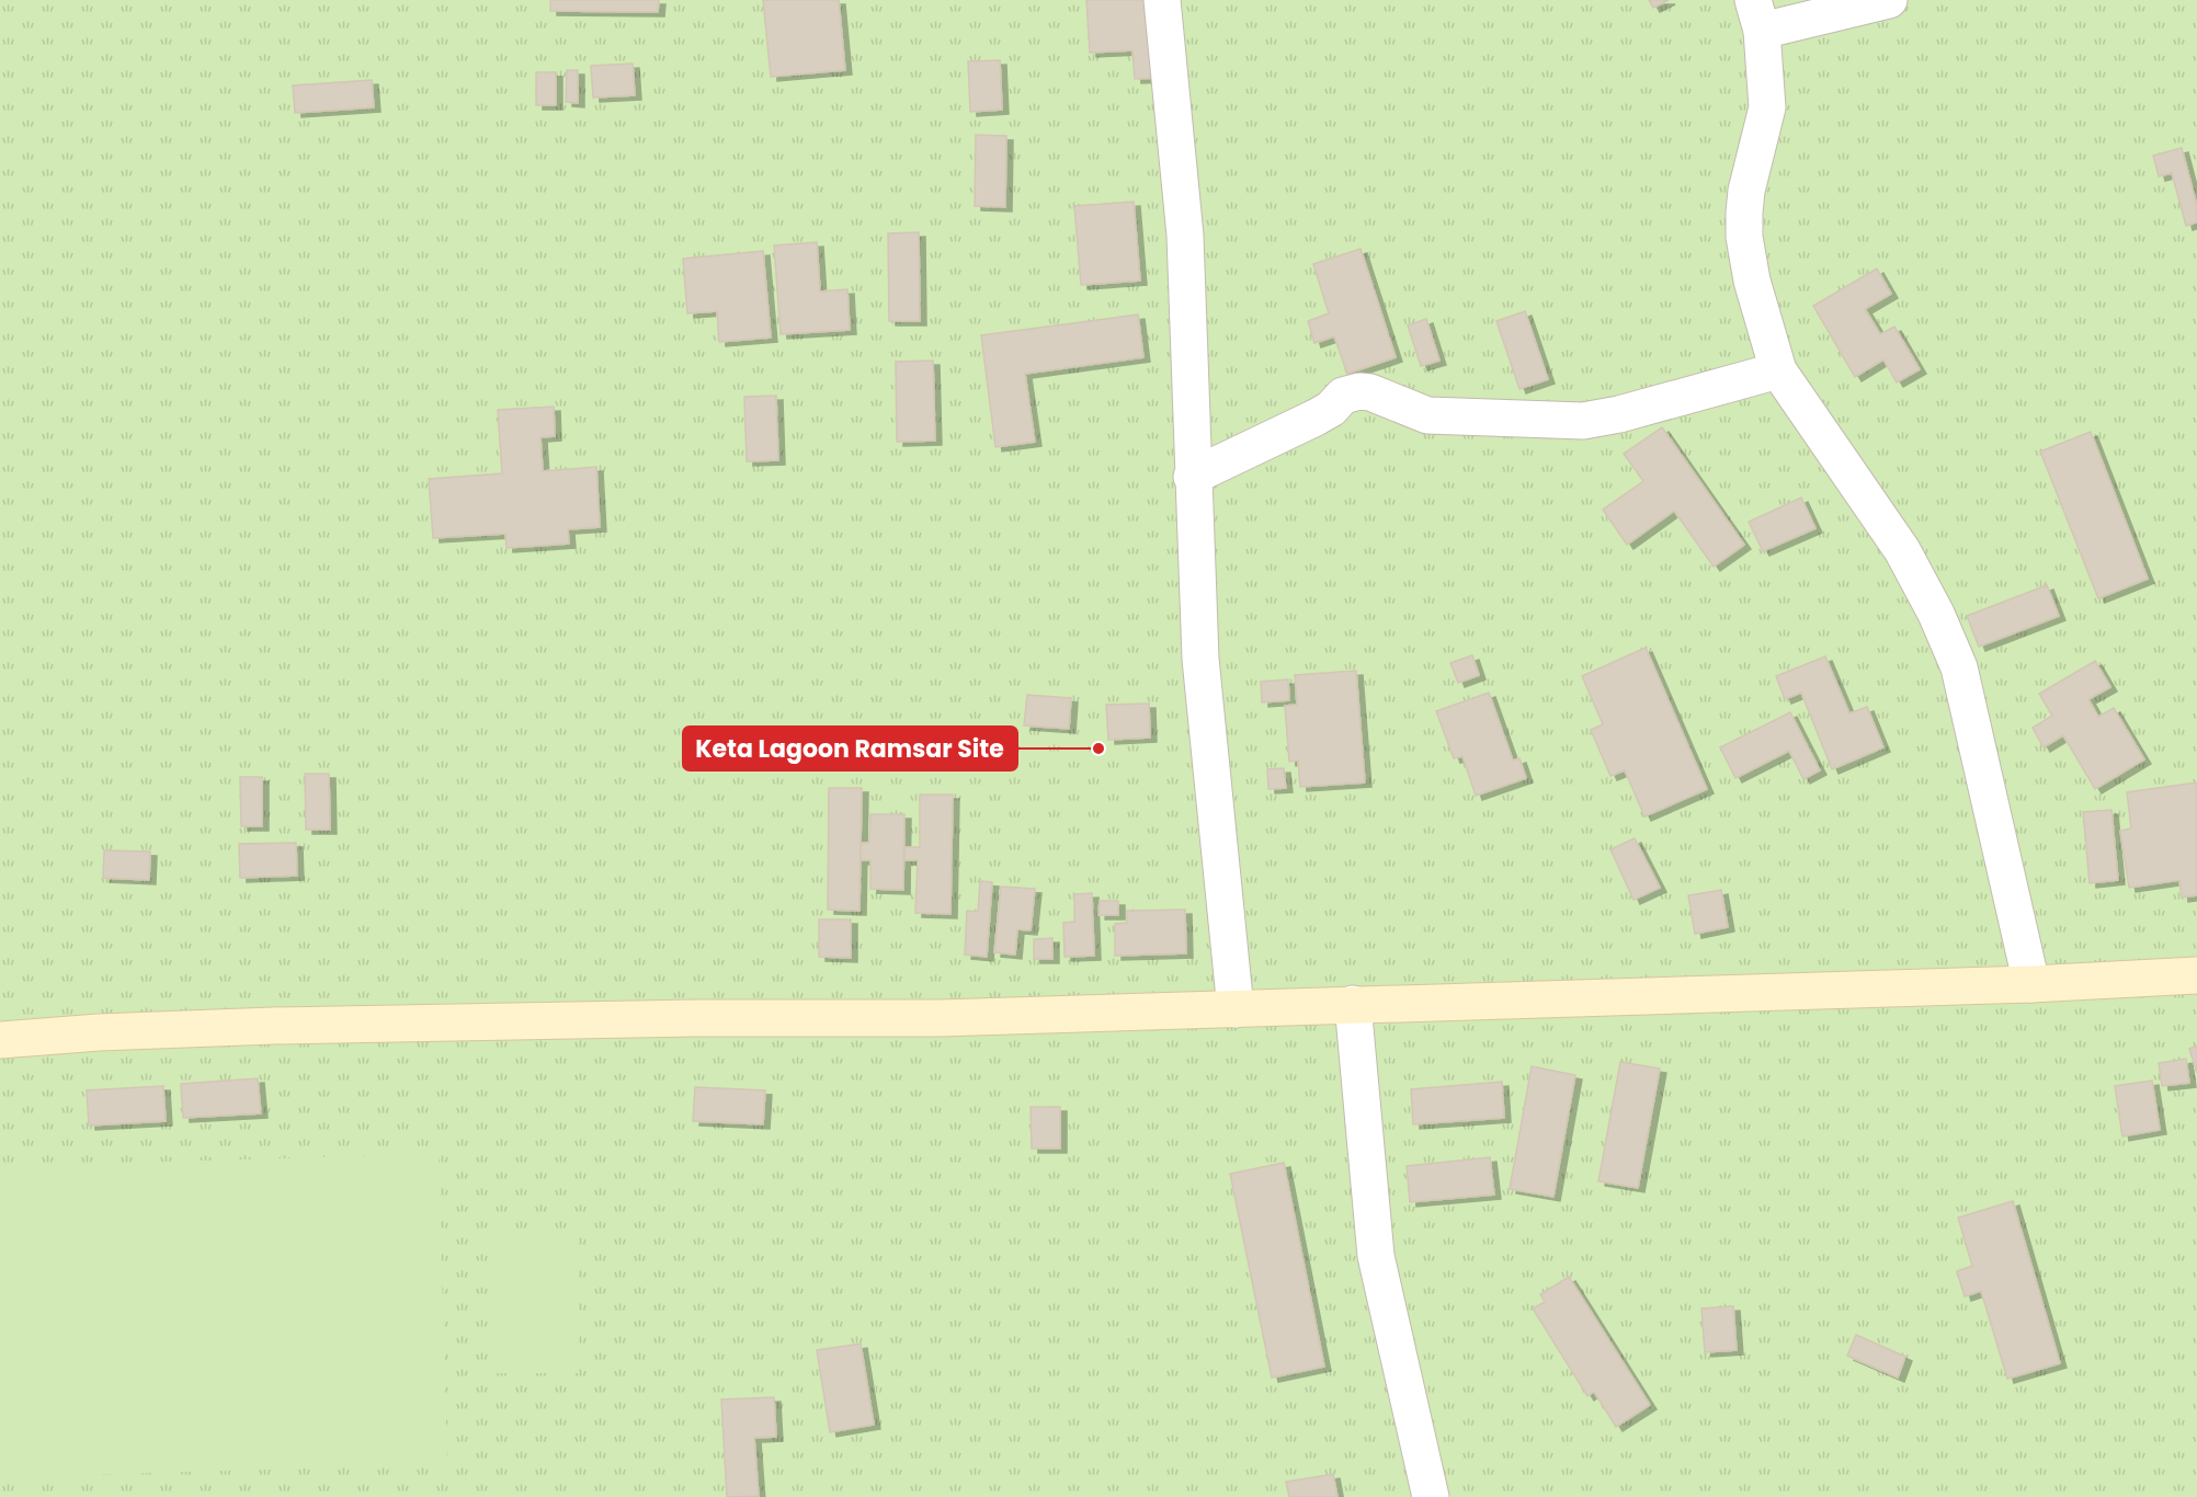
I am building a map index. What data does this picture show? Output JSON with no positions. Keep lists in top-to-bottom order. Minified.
{"places":["Keta Lagoon Ramsar Site"]}
